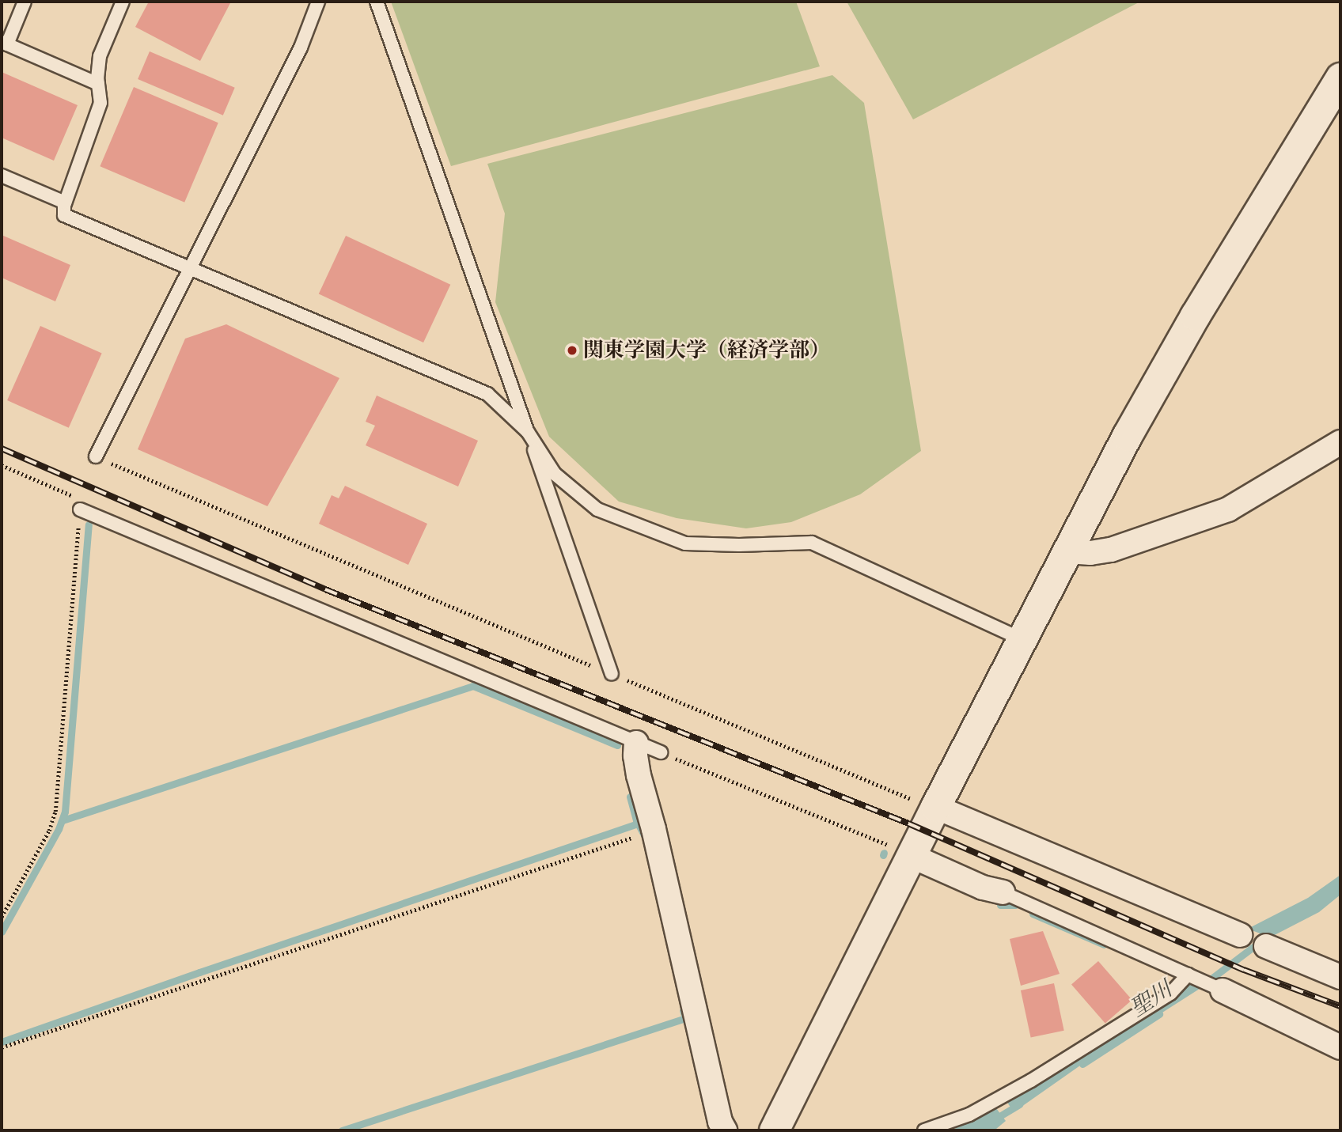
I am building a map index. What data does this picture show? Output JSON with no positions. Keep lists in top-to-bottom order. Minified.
{"water":["聖川"],"places":["関東学園大学（経済学部）"]}
